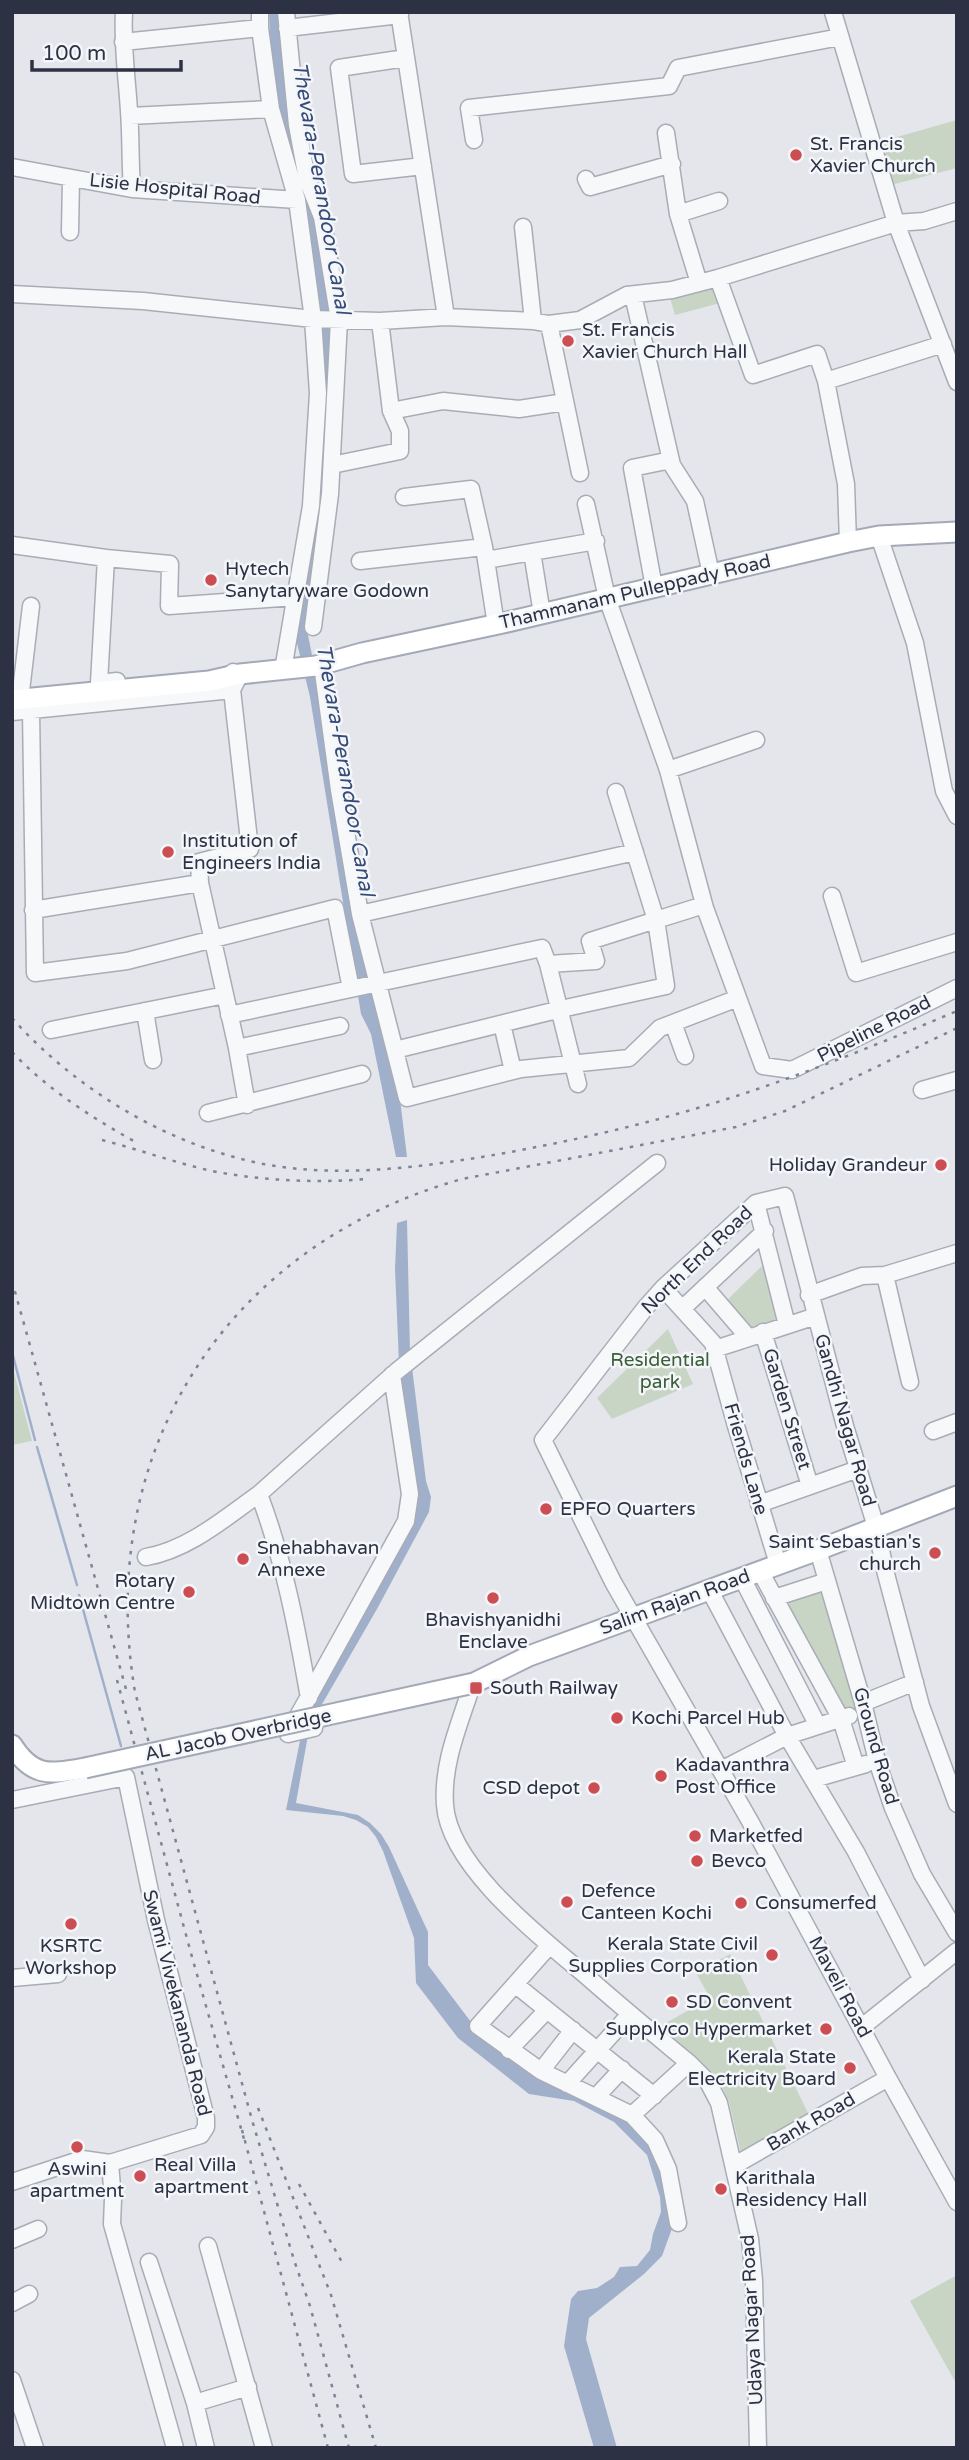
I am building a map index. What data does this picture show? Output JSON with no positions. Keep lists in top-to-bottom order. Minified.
{"streets":{"main road":["Thammanam Pulleppady Road","Salim Rajan Road","AL Jacob Overbridge"],"street":["Lisie Hospital Road","Pipeline Road","North End Road","Garden Street","Gandhi Nagar Road","Friends Lane","Ground Road","Maveli Road","Swami Vivekananda Road","Bank Road","Udaya Nagar Road"]},"crossings":[["North End Road","Gandhi Nagar Road"],["North End Road","Friends Lane"],["North End Road","Maveli Road"],["Gandhi Nagar Road","Salim Rajan Road"],["Friends Lane","Salim Rajan Road"],["Salim Rajan Road","AL Jacob Overbridge"],["Salim Rajan Road","Ground Road"],["Salim Rajan Road","Maveli Road"],["Salim Rajan Road","Udaya Nagar Road"],["AL Jacob Overbridge","Udaya Nagar Road"],["Maveli Road","Bank Road"],["Bank Road","Udaya Nagar Road"]],"water":["Thevara-Perandoor Canal"],"parks":["Residential park"],"places":{"other":["St. Francis Xavier Church","St. Francis Xavier Church Hall","Hytech Sanytaryware Godown","Institution of Engineers India","Holiday Grandeur","EPFO Quarters","Saint Sebastian's church","Snehabhavan Annexe","Rotary Midtown Centre","Bhavishyanidhi Enclave","Kochi Parcel Hub","Kadavanthra Post Office","CSD depot","Marketfed","Bevco","Defence Canteen Kochi","Consumerfed","KSRTC Workshop","Kerala State Civil Supplies Corporation","SD Convent","Supplyco Hypermarket","Kerala State Electricity Board","Aswini apartment","Real Villa apartment","Karithala Residency Hall"],"transit":["South Railway"]},"scale_bar":"100 m"}
